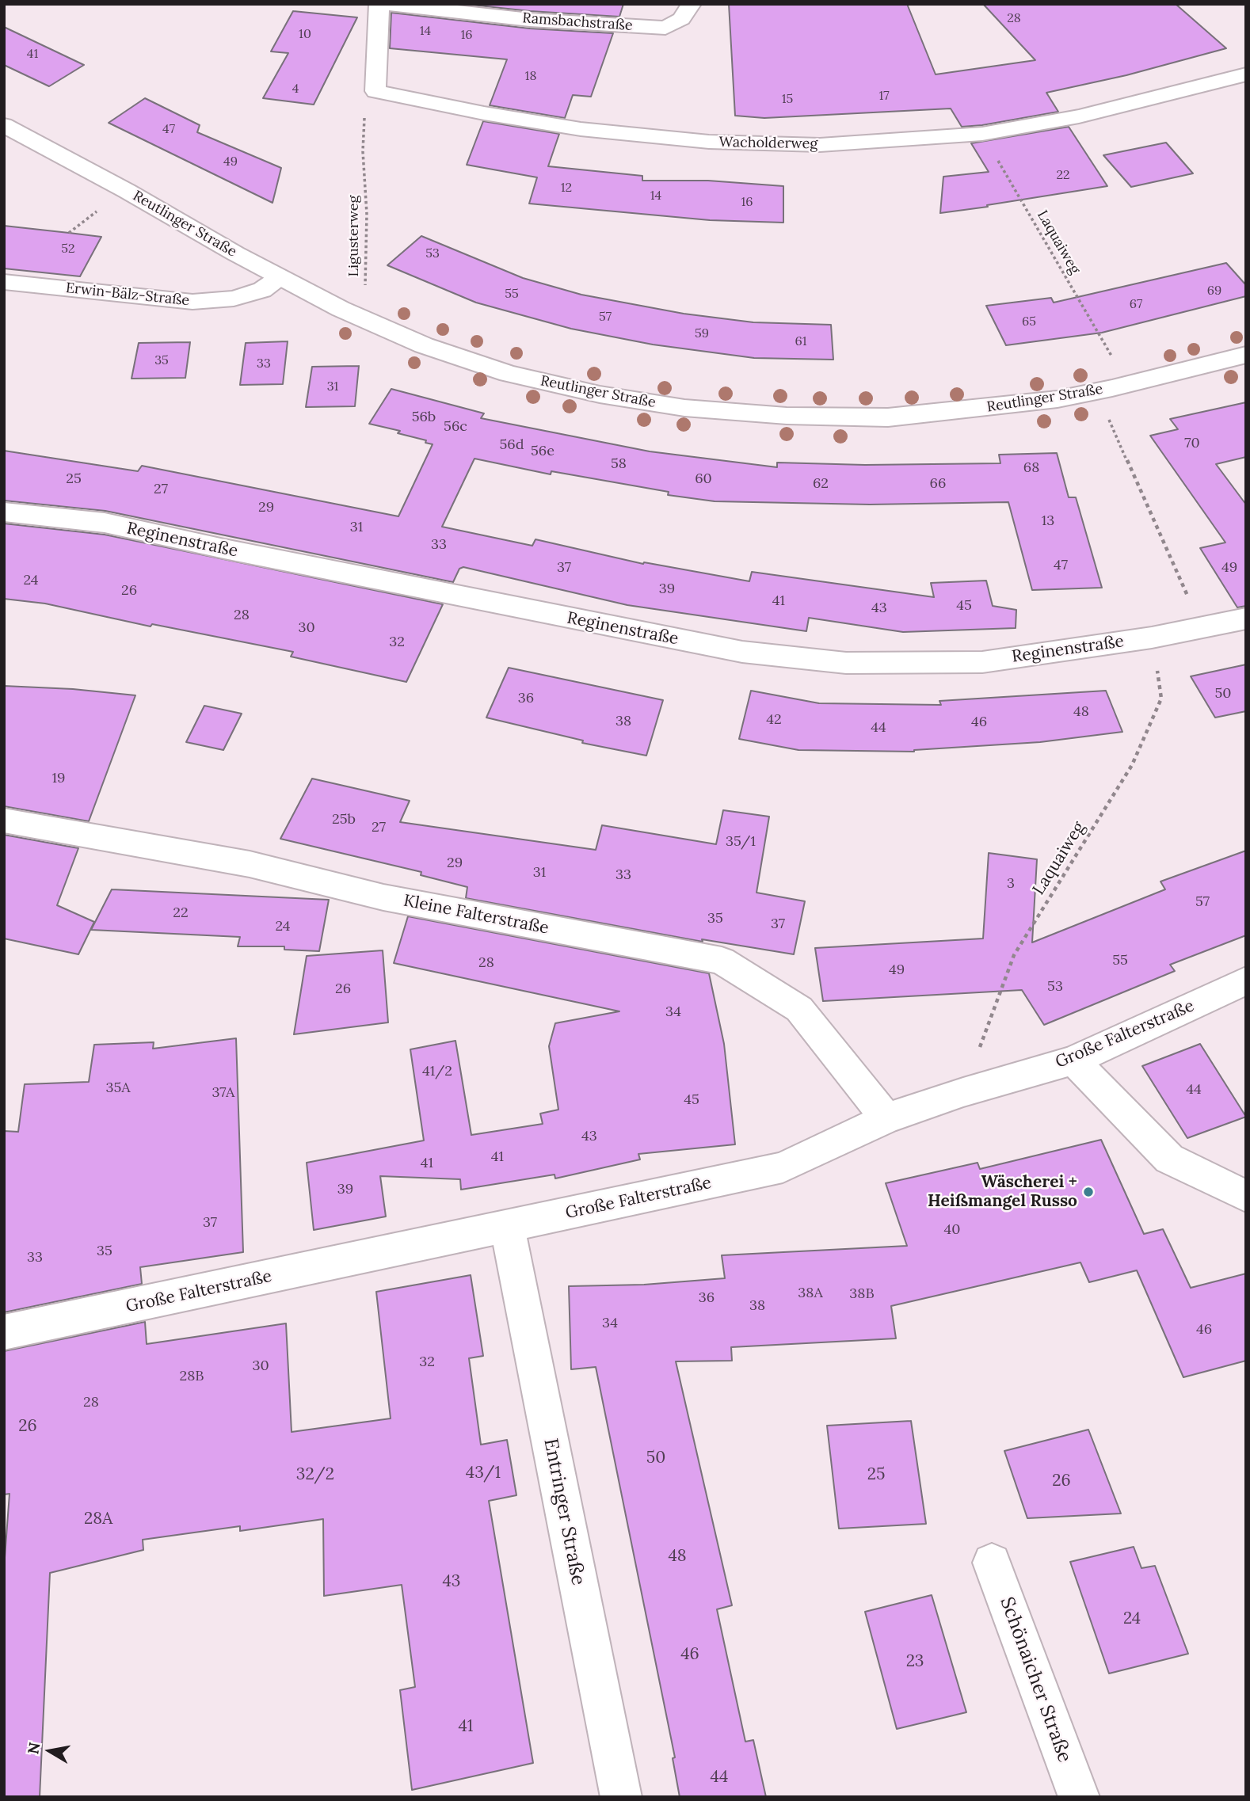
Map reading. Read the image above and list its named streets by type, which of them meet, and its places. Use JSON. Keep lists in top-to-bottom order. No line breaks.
{"streets":{"street":["Ramsbachstraße","Wacholderweg","Reutlinger Straße","Erwin-Bälz-Straße","Reginenstraße","Kleine Falterstraße","Große Falterstraße","Entringer Straße","Schönaicher Straße"],"path":["Ligusterweg","Laquaiweg"]},"crossings":[["Wacholderweg","Laquaiweg"],["Reutlinger Straße","Ligusterweg"],["Reutlinger Straße","Erwin-Bälz-Straße"],["Laquaiweg","Reginenstraße"],["Laquaiweg","Große Falterstraße"],["Kleine Falterstraße","Große Falterstraße"],["Große Falterstraße","Entringer Straße"]],"places":["Wäscherei + Heißmangel Russo"],"house_numbers":["28","14","10","16","41","18","4","17","15","47","49","22","12","14","16","52","53","69","55","67","57","65","59","61","35","33","31","56b","56c","70","56d","56e","58","68","25","60","62","66","27","29","13","31","33","47","37","49","24","39","26","41","45","43","28","30","32","50","36","48","42","38","46","44","19","25b","27","35/1","29","31","33","3","57","22","35","37","24","55","28","49","53","26","34","41/2","35A","44","37A","45","43","41","41","39","37","40","35","33","38A","38B","36","38","34","46","32","30","28B","28","26","50","43/1","32/2","25","26","28A","48","43","24","46","23","41","44"],"north":"left"}
